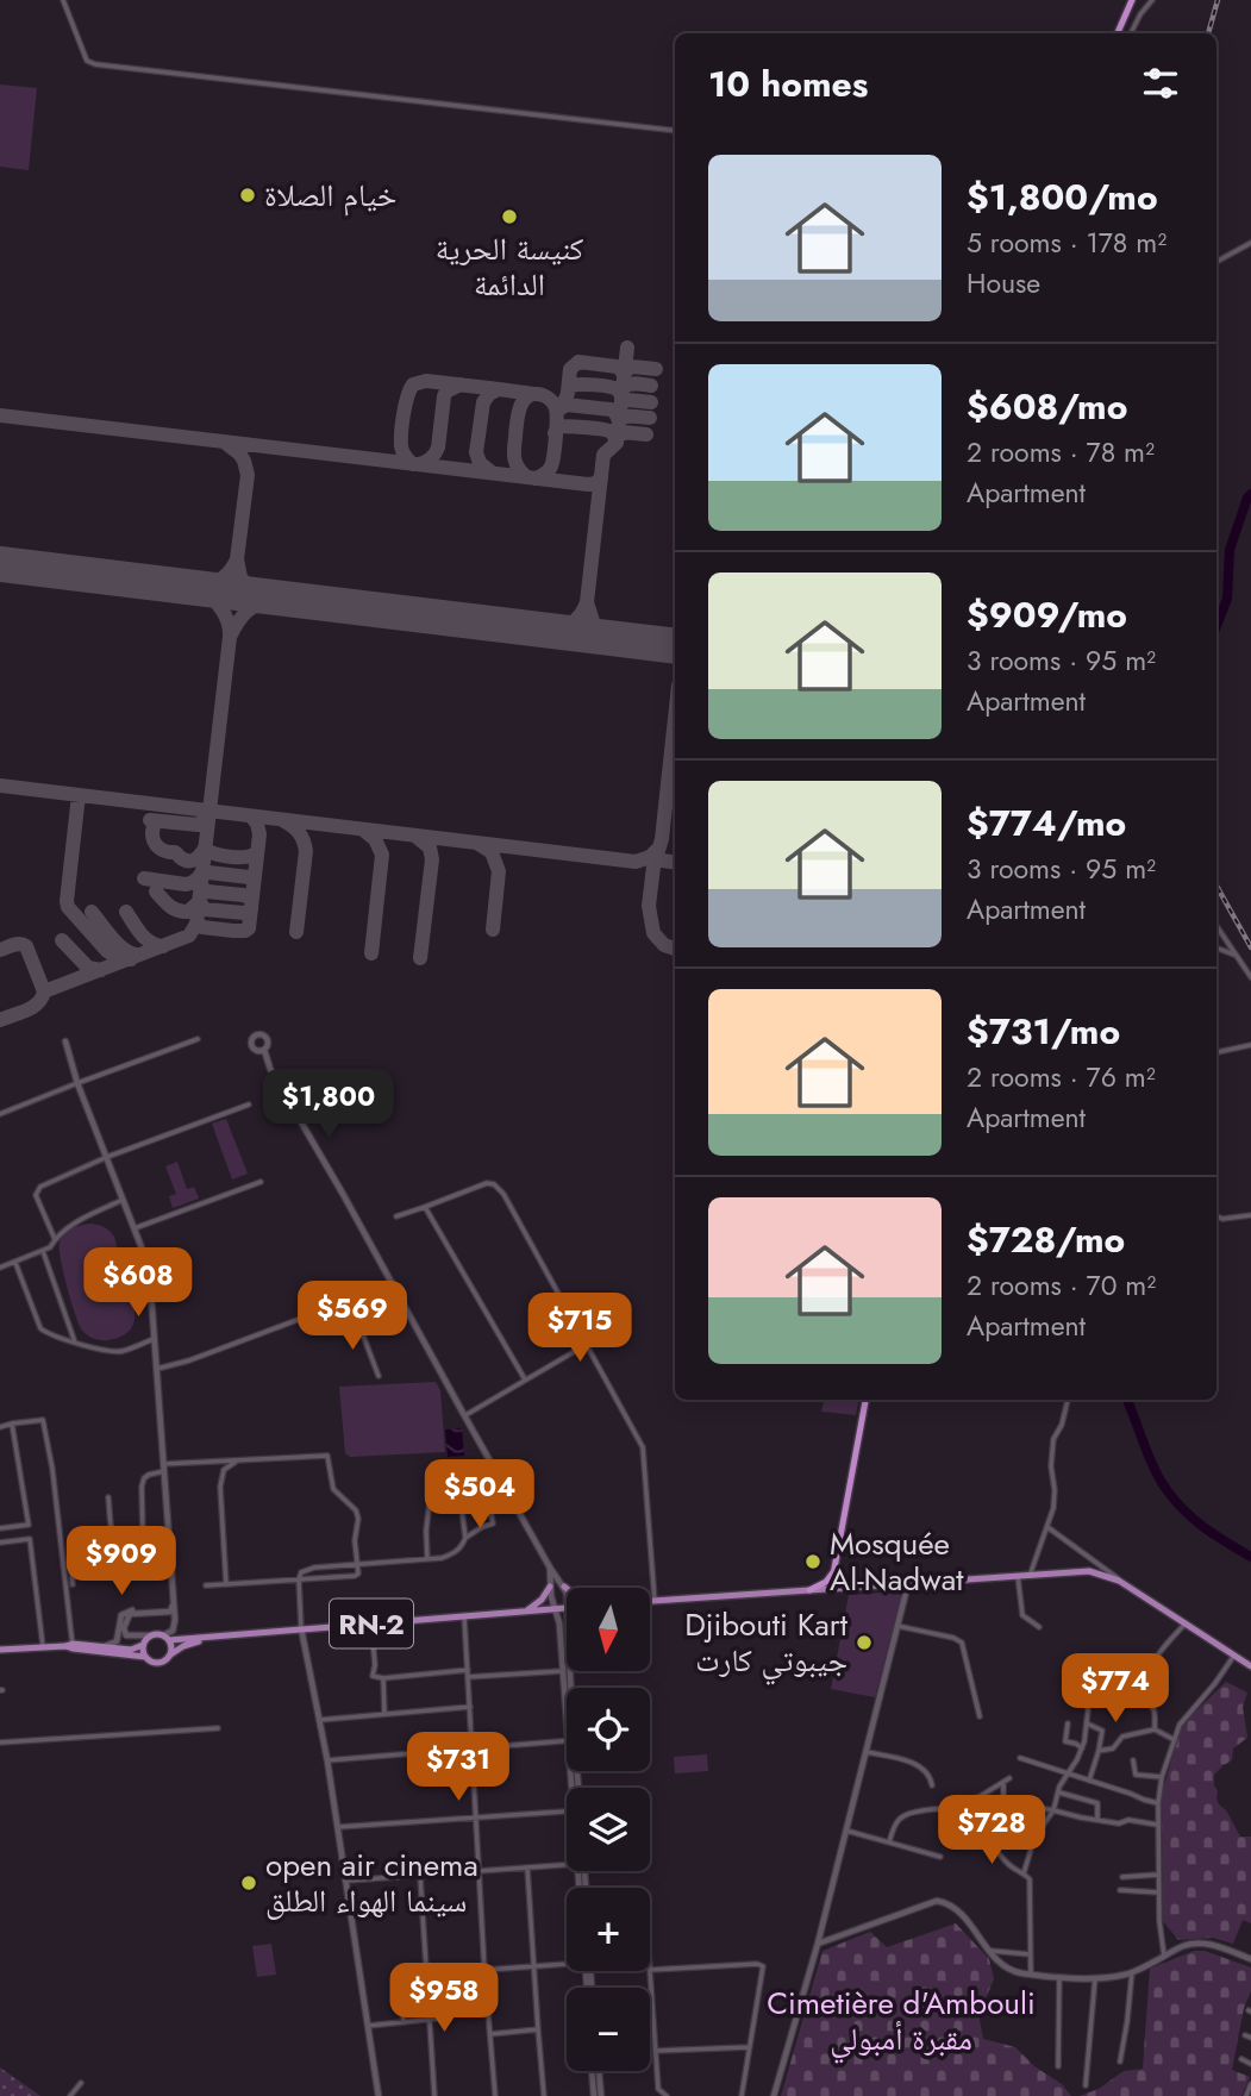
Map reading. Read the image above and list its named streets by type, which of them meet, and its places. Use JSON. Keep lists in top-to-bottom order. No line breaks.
{"streets":{"main road":["RN-2"]},"parks":["Cimetière d'Ambouli مقبرة أمبولي"],"places":["خيام الصلاة","كنيسة الحرية الدائمة","Mosquée Al-Nadwat","Djibouti Kart جيبوتي كارت","open air cinema سينما الهواء الطلق"],"north":"bottom","page":{"heading":"10 homes","list":[{"name":"$1,800/mo","note":"5 rooms · 178 m² · House"},{"name":"$608/mo","note":"2 rooms · 78 m² · Apartment"},{"name":"$909/mo","note":"3 rooms · 95 m² · Apartment"},{"name":"$774/mo","note":"3 rooms · 95 m² · Apartment"},{"name":"$731/mo","note":"2 rooms · 76 m² · Apartment"},{"name":"$728/mo","note":"2 rooms · 70 m² · Apartment"}],"price":["$1,800","$608","$569","$715","$504","$909","$774","$731","$728","$958"],"map_buttons":["+","−"]}}
